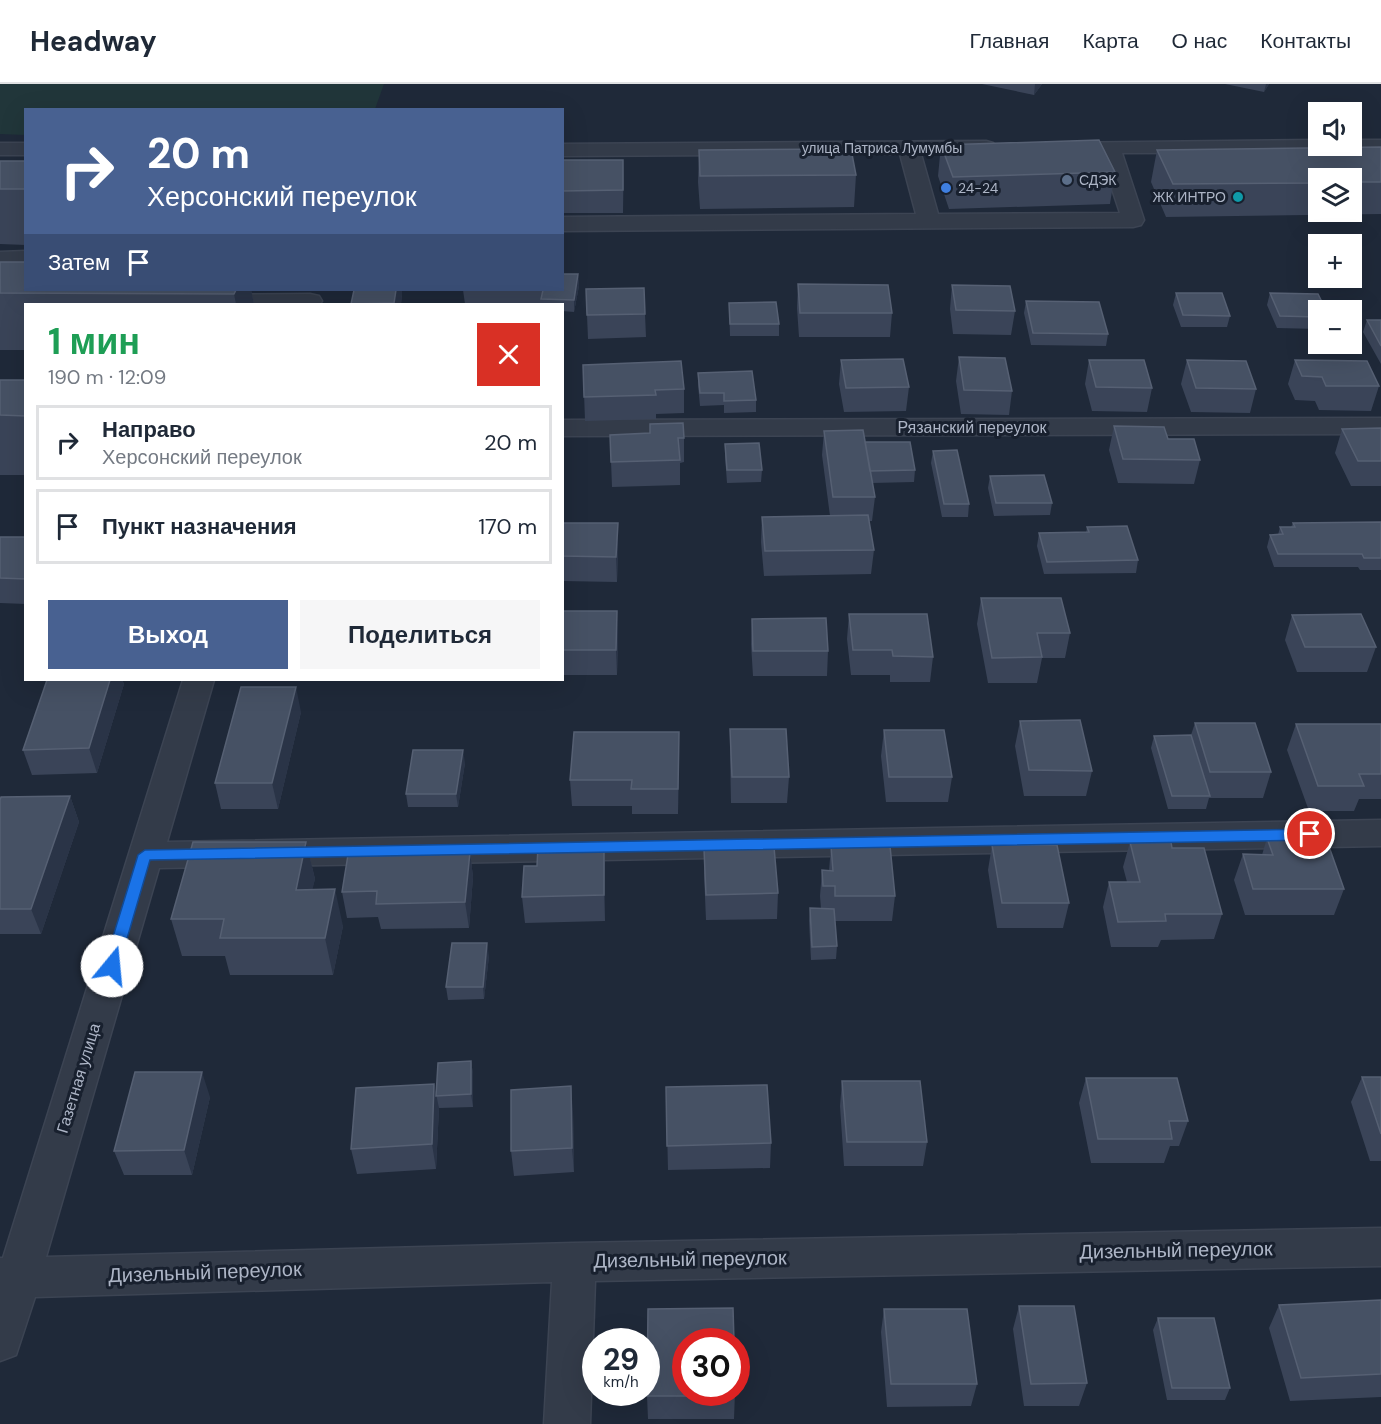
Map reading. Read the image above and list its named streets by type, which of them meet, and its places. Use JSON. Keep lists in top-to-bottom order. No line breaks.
{"streets":{"street":["улица Патриса Лумумбы","Рязанский переулок","Газетная улица","Дизельный переулок"]},"crossings":[["Газетная улица","Дизельный переулок"]],"places":["СДЭК","24-24","ЖК ИНТРО"],"page":{"header":"Headway","nav":["Главная","Карта","О нас","Контакты"],"map_buttons":["+","−"],"turn":["20 m","Херсонский переулок"],"then":"Затем","heading":["1 мин","190 m · 12:09"],"list":[{"name":"Направо","note":"Херсонский переулок","value":"20 m"},{"name":"Пункт назначения","value":"170 m"}],"buttons":["Выход","Поделиться"],"speed":"29 km/h","limit":"30"}}
